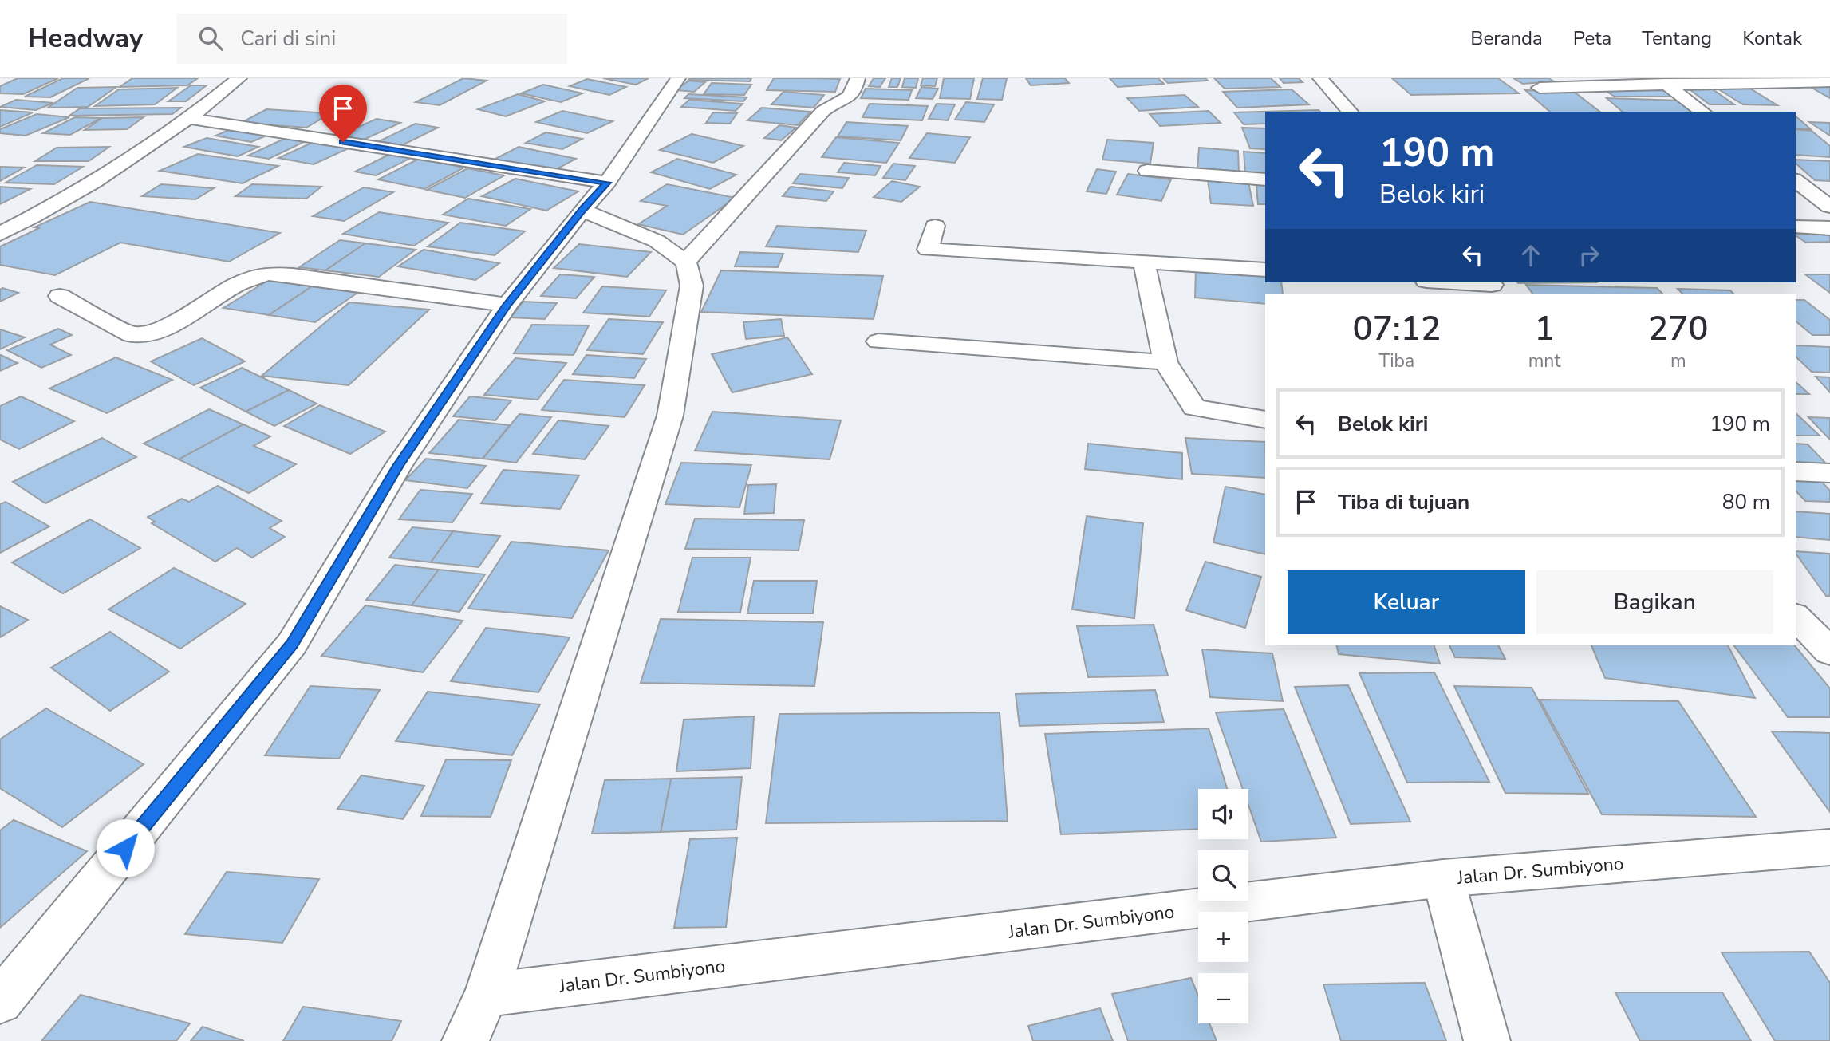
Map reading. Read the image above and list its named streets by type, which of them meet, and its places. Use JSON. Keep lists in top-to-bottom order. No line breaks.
{"streets":{"street":["Jalan Dr. Sumbiyono"]},"page":{"header":"Headway","search":"Cari di sini","nav":["Beranda","Peta","Tentang","Kontak"],"turn":["190 m","Belok kiri"],"eta":["07:12","Tiba","1","mnt","270","m"],"list":[{"name":"Belok kiri","value":"190 m"},{"name":"Tiba di tujuan","value":"80 m"}],"buttons":["Keluar","Bagikan"],"map_buttons":["+","−"]}}
